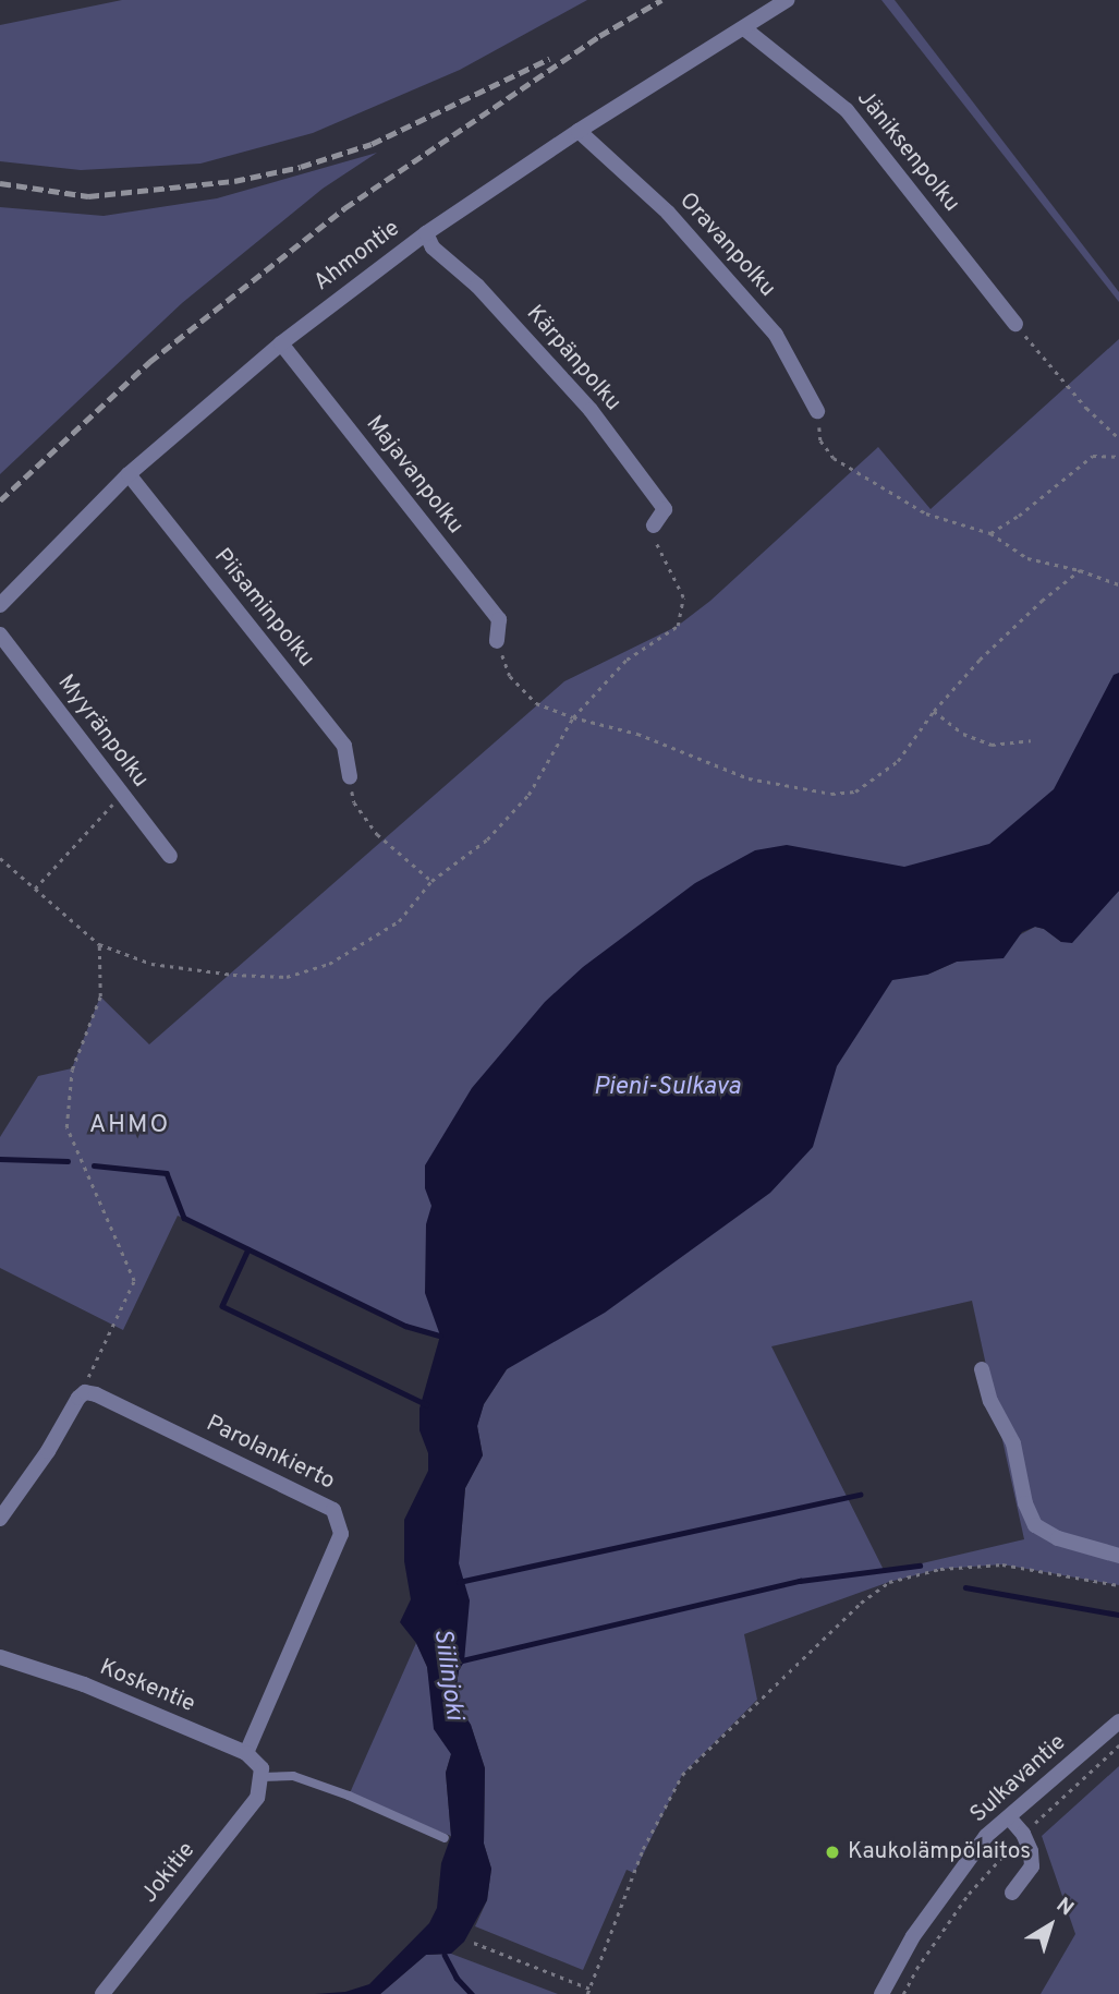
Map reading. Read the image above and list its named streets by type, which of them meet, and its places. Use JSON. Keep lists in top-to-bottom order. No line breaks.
{"streets":{"street":["Jäniksenpolku","Oravanpolku","Ahmontie","Kärpänpolku","Majavanpolku","Piisaminpolku","Myyränpolku","Parolankierto","Koskentie","Sulkavantie","Jokitie"]},"crossings":[["Jäniksenpolku","Ahmontie"],["Oravanpolku","Ahmontie"],["Ahmontie","Kärpänpolku"],["Ahmontie","Majavanpolku"],["Ahmontie","Piisaminpolku"],["Parolankierto","Koskentie"]],"districts":["AHMO"],"water":["Pieni-Sulkava","Siilinjoki"],"places":["Kaukolämpölaitos"],"north":"top right"}
